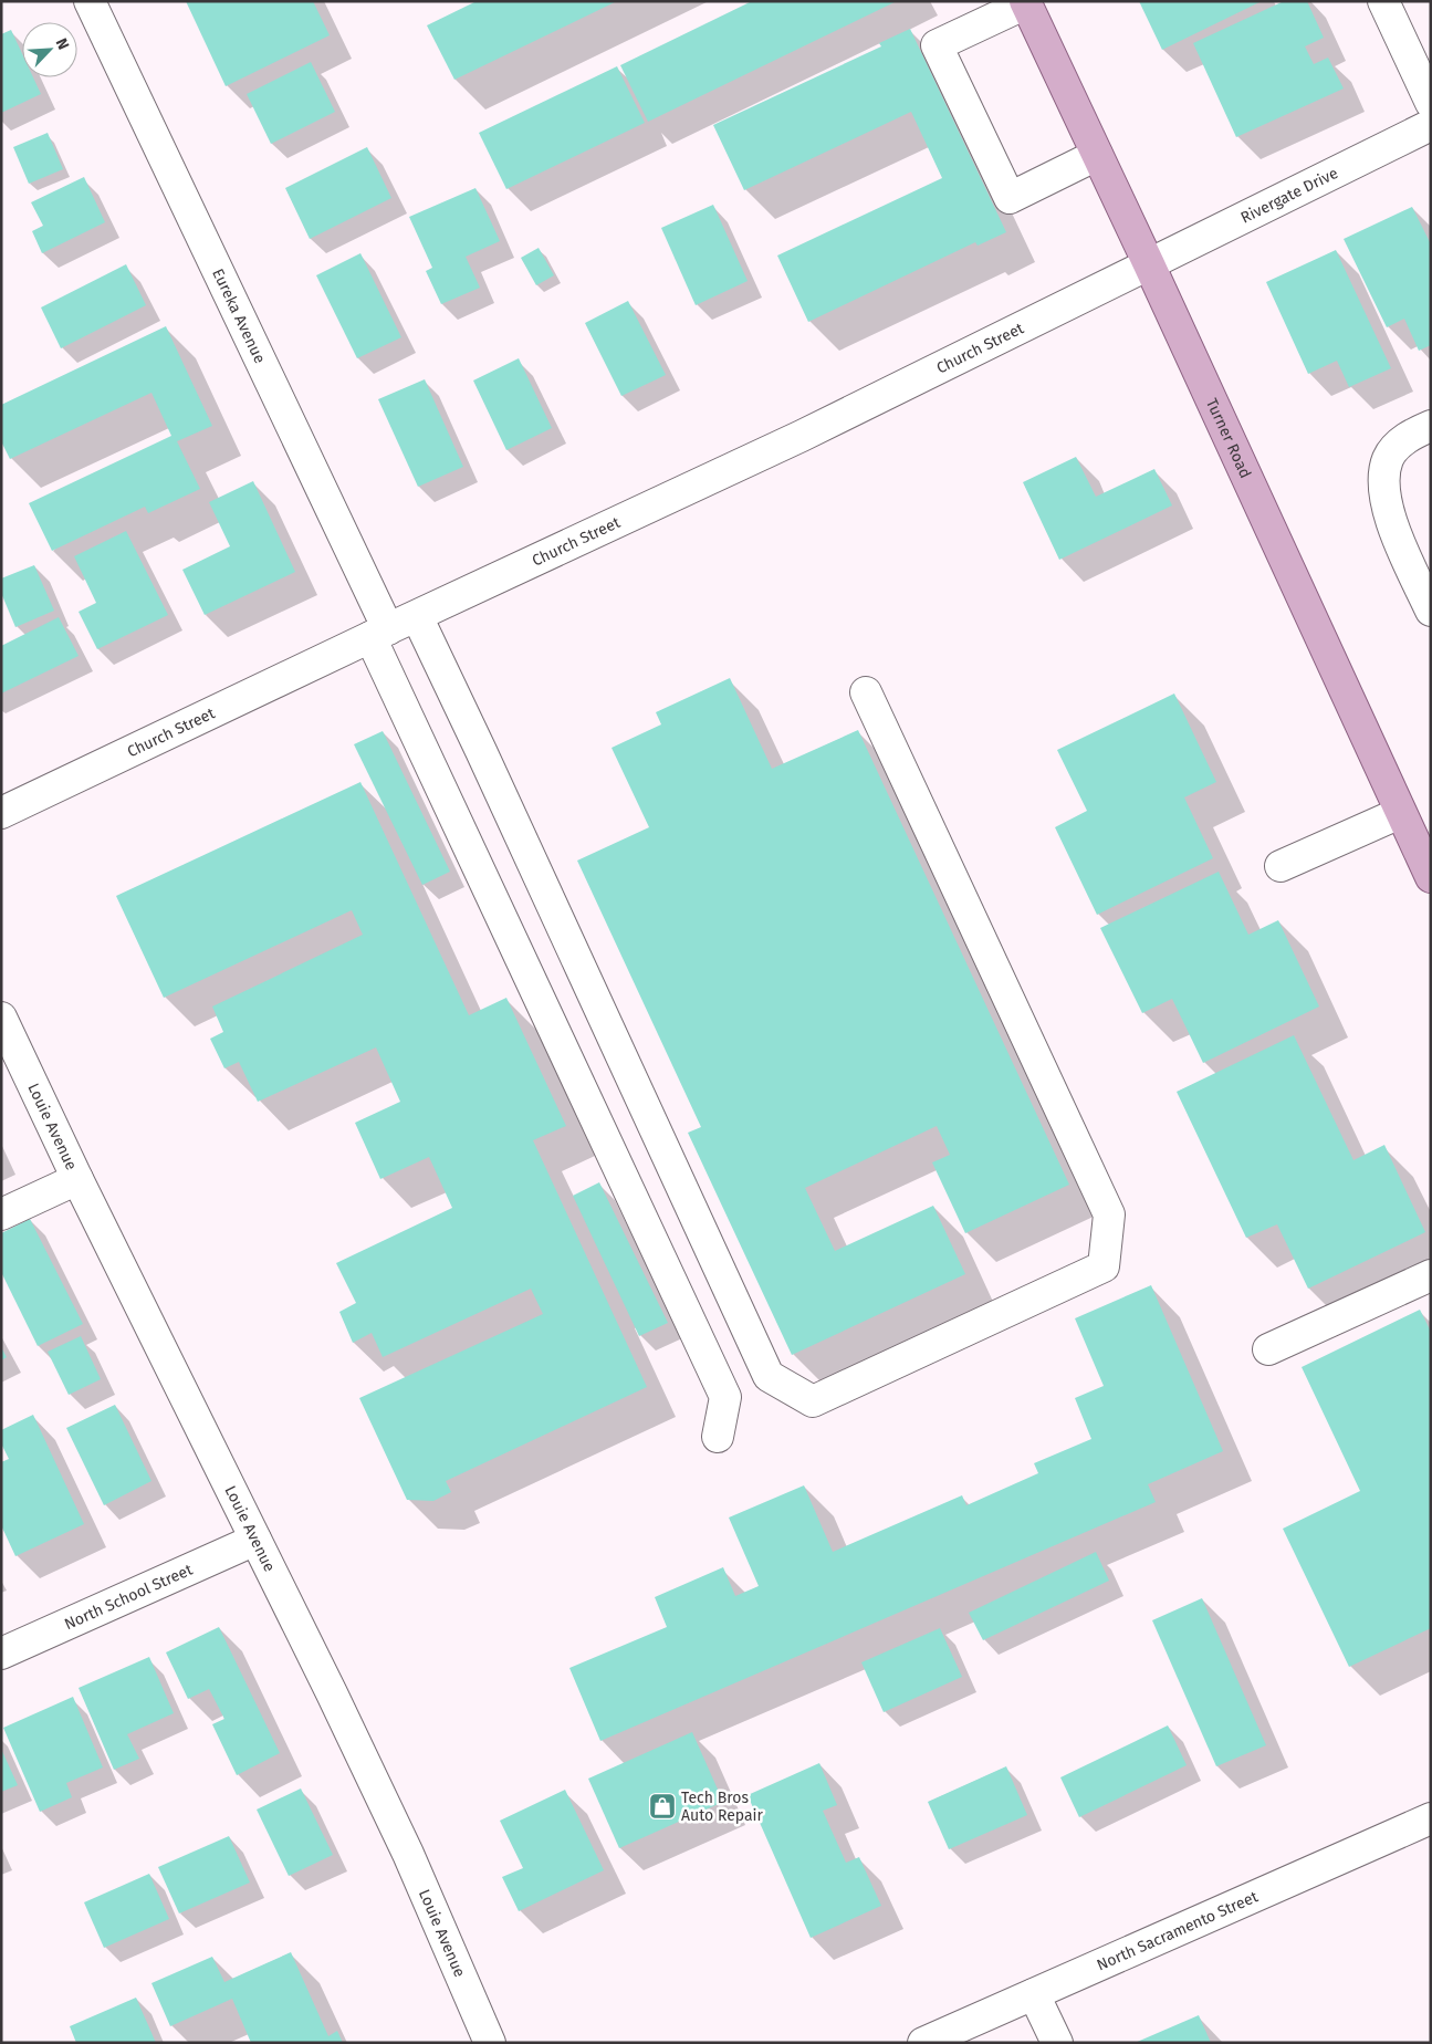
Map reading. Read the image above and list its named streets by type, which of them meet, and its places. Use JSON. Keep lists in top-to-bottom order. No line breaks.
{"streets":{"main road":["Turner Road"],"street":["Rivergate Drive","Eureka Avenue","Church Street","Louie Avenue","North School Street","North Sacramento Street"]},"crossings":[["Rivergate Drive","Church Street"],["Rivergate Drive","Turner Road"],["Eureka Avenue","Church Street"],["Church Street","Turner Road"],["Louie Avenue","North School Street"]],"places":{"shop":["Tech Bros Auto Repair"]},"north":"top right"}
